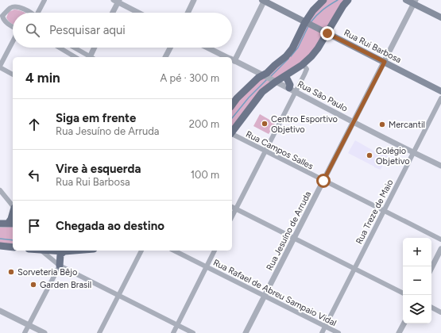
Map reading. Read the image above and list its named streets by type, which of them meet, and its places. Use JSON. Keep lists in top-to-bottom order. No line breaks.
{"streets":{"main road":["Rua Rui Barbosa"],"street":["Rua São Paulo","Rua Campos Salles","Rua Treze de Maio","Rua Jesuíno de Arruda","Rua Rafael de Abreu Sampaio Vidal"]},"crossings":[["Rua Rui Barbosa","Rua Jesuíno de Arruda"],["Rua São Paulo","Rua Treze de Maio"],["Rua São Paulo","Rua Jesuíno de Arruda"],["Rua Campos Salles","Rua Treze de Maio"],["Rua Campos Salles","Rua Jesuíno de Arruda"],["Rua Treze de Maio","Rua Rafael de Abreu Sampaio Vidal"],["Rua Jesuíno de Arruda","Rua Rafael de Abreu Sampaio Vidal"]],"places":["Centro Esportivo Objetivo","Mercantil","Colégio Objetivo","Sorveteria Bêjo","Garden Brasil"],"page":{"search":"Pesquisar aqui","heading":["4 min","A pé · 300 m"],"list":[["Siga em frente","Rua Jesuíno de Arruda","200 m"],["Vire à esquerda","Rua Rui Barbosa","100 m"],"Chegada ao destino"],"map_buttons":["+","−"]}}
